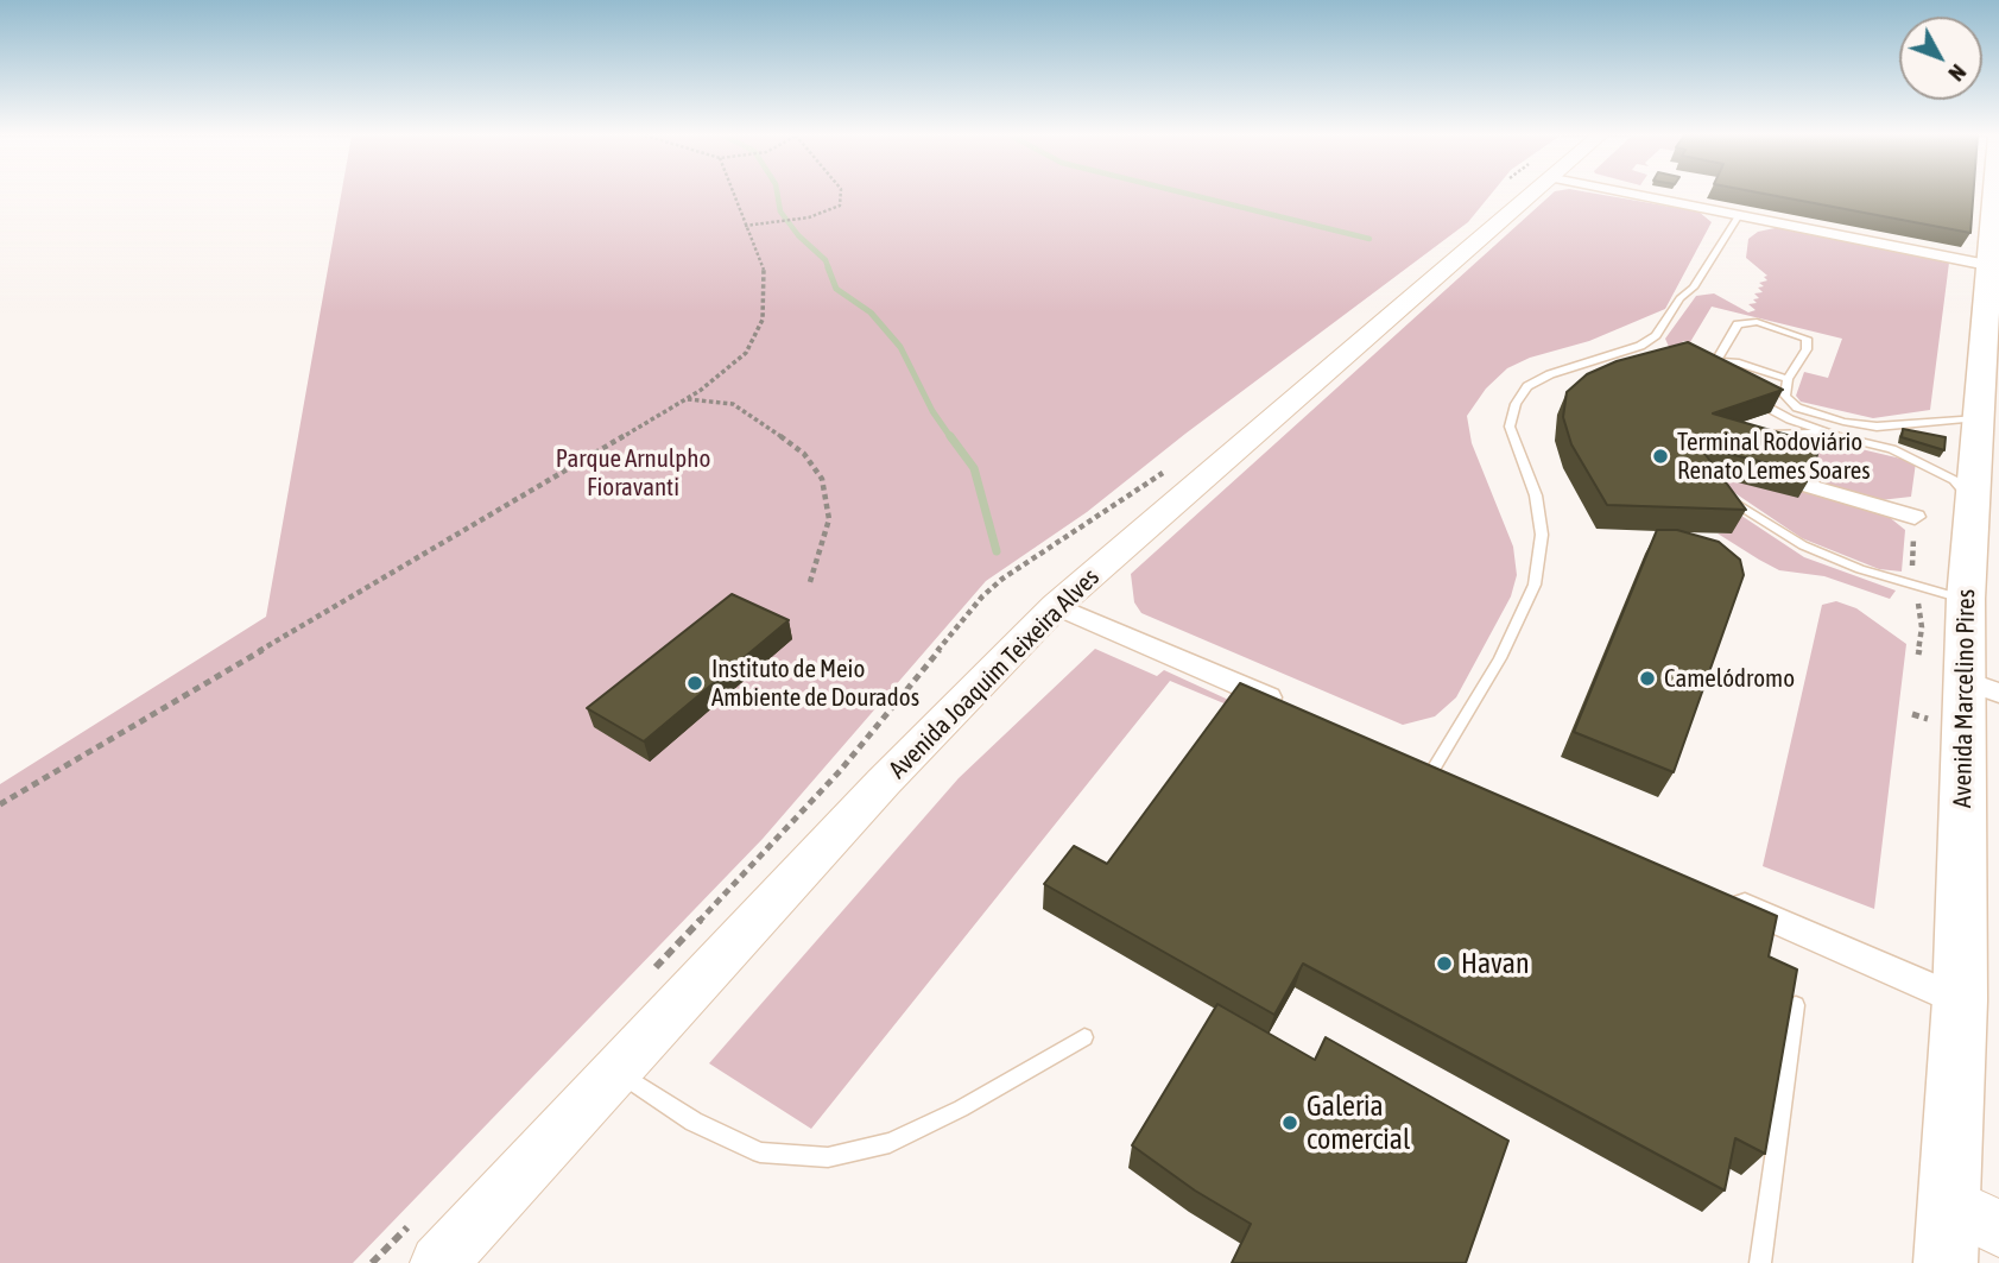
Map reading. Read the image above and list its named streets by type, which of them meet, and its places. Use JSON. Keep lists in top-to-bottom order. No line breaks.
{"streets":{"main road":["Avenida Joaquim Teixeira Alves","Avenida Marcelino Pires"]},"parks":["Parque Arnulpho Fioravanti"],"places":["Terminal Rodoviário Renato Lemes Soares","Camelódromo","Instituto de Meio Ambiente de Dourados","Havan","Galeria comercial"],"north":"bottom right"}
